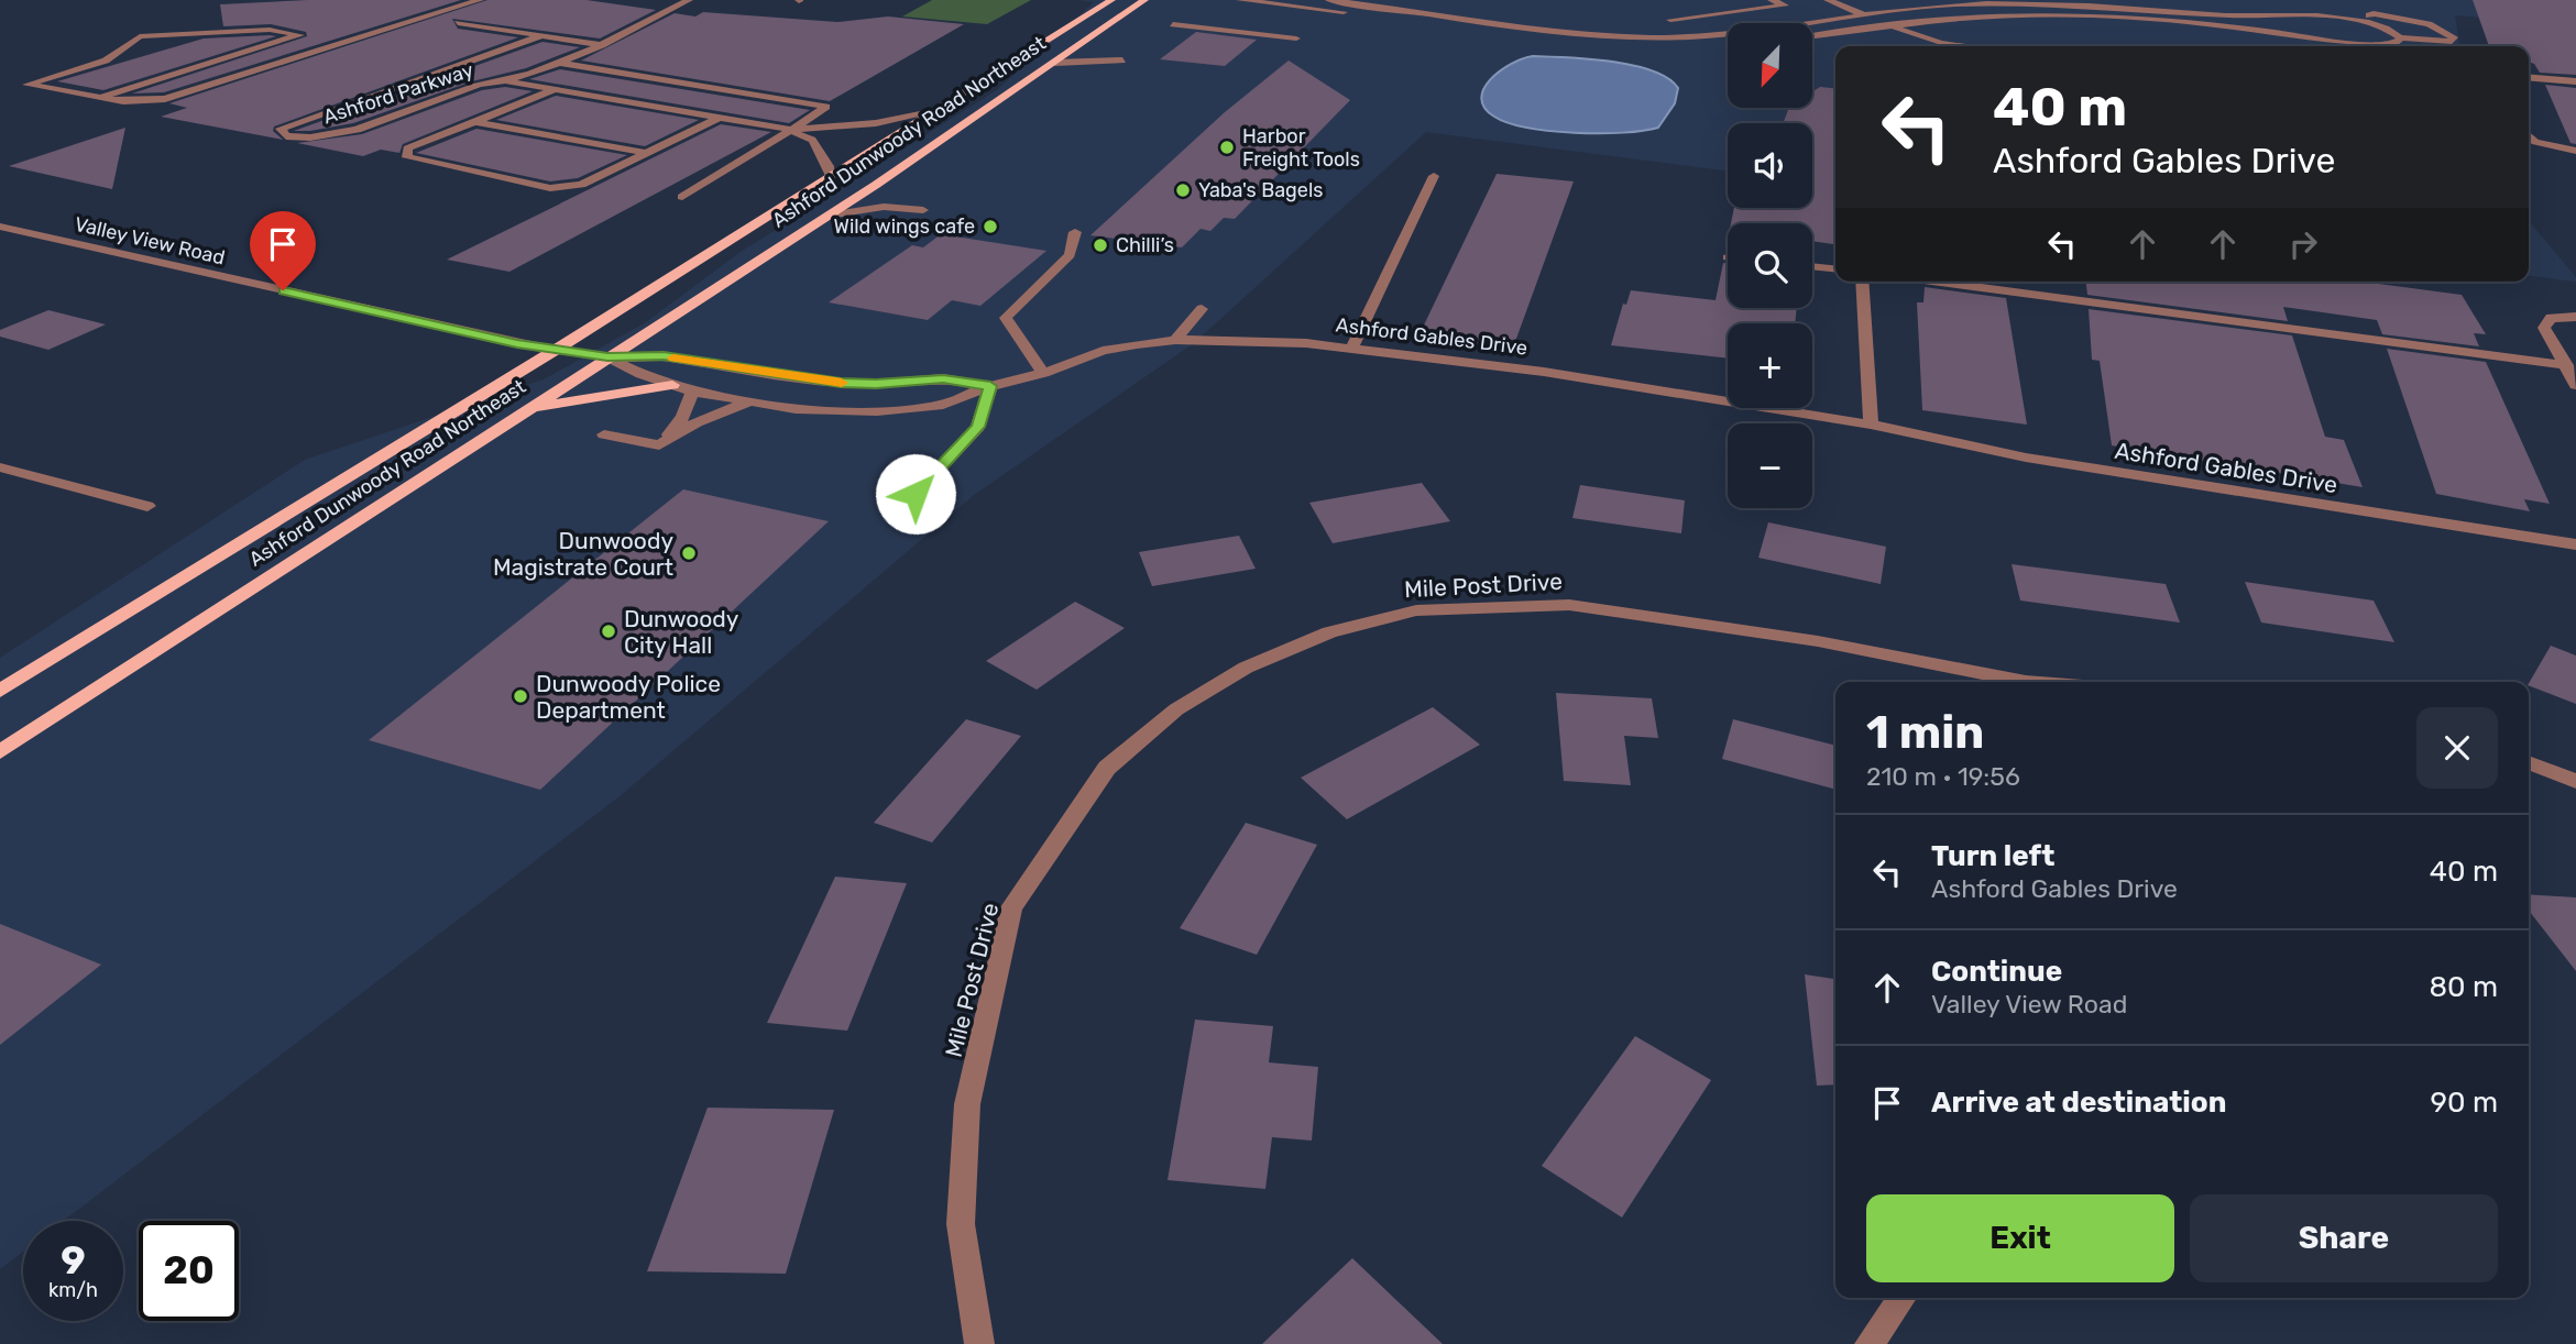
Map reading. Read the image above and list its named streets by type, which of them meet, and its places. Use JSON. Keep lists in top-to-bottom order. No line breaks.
{"streets":{"main road":["Ashford Dunwoody Road Northeast"],"street":["Ashford Parkway","Valley View Road","Ashford Gables Drive","Mile Post Drive"]},"crossings":[["Ashford Dunwoody Road Northeast","Valley View Road"],["Ashford Dunwoody Road Northeast","Ashford Gables Drive"],["Valley View Road","Ashford Gables Drive"]],"places":["Harbor Freight Tools","Yaba's Bagels","Wild wings cafe","Chilli’s","Dunwoody Magistrate Court","Dunwoody City Hall","Dunwoody Police Department"],"north":"bottom left","page":{"map_buttons":["+","−"],"turn":["40 m","Ashford Gables Drive"],"heading":["1 min","210 m · 19:56"],"list":[{"name":"Turn left","note":"Ashford Gables Drive","value":"40 m"},{"name":"Continue","note":"Valley View Road","value":"80 m"},{"name":"Arrive at destination","value":"90 m"}],"buttons":["Exit","Share"],"speed":"9 km/h","limit":"20"}}
